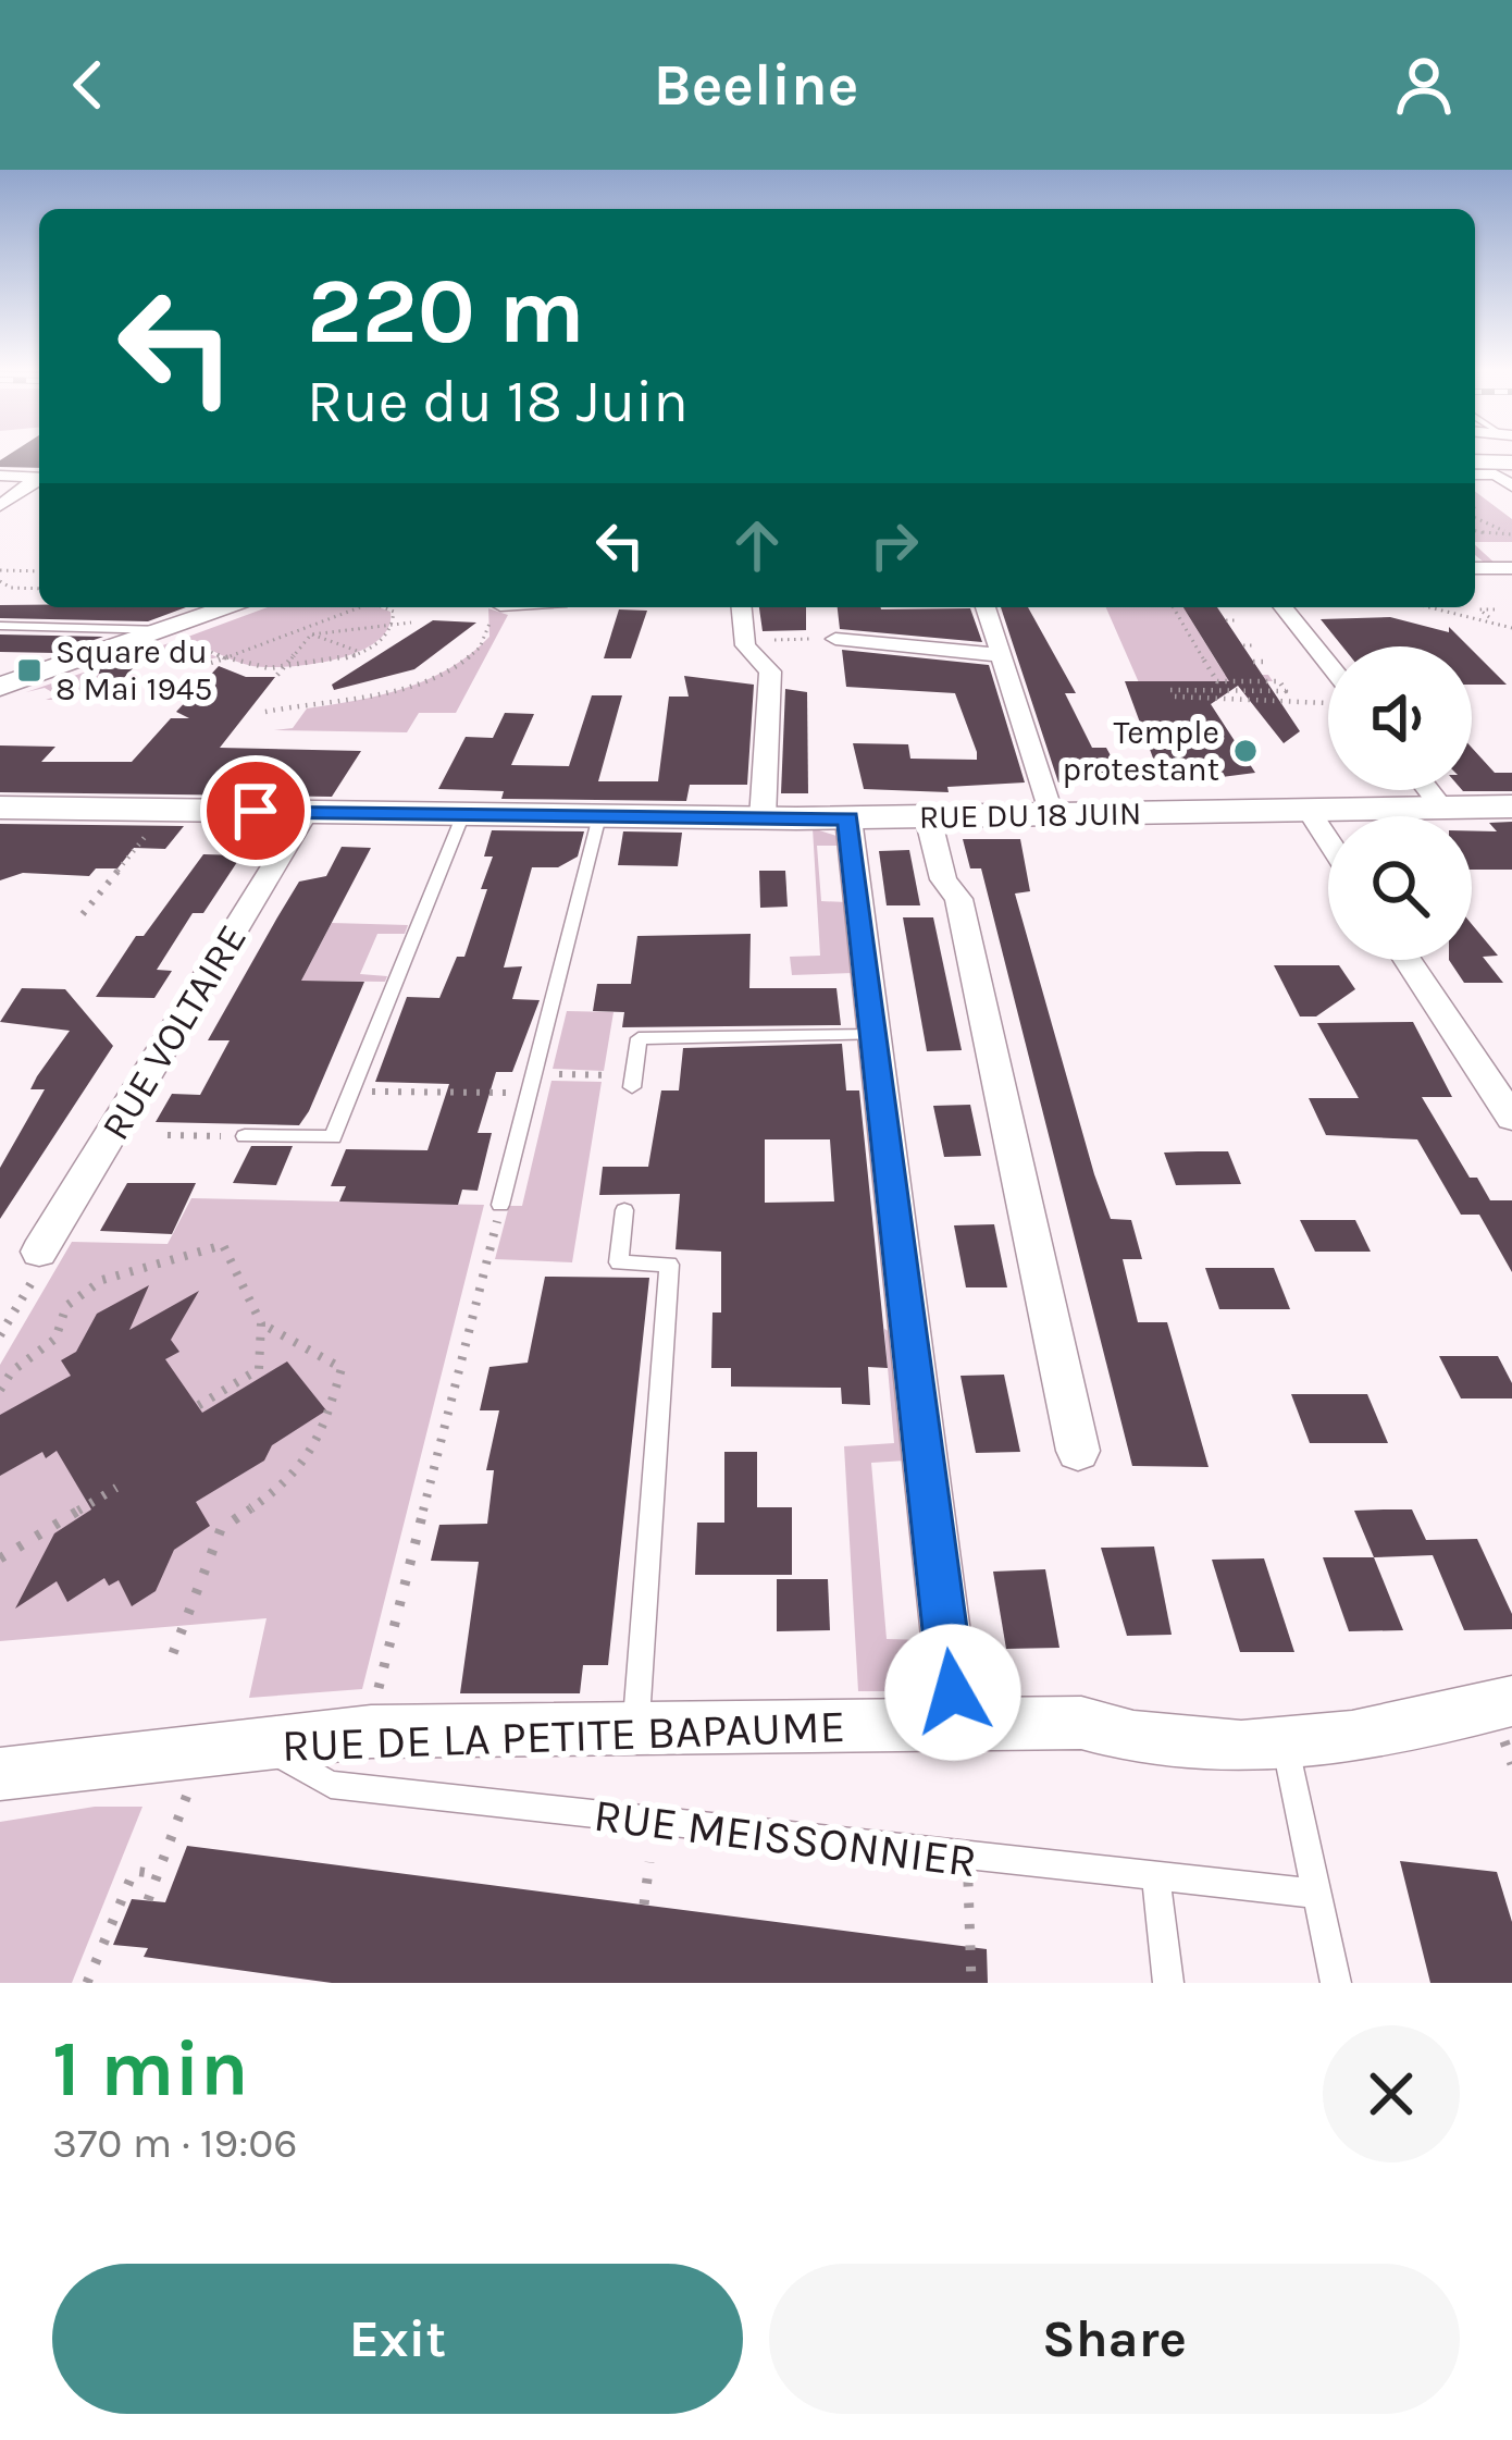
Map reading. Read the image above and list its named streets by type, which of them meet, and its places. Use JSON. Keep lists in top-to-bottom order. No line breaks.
{"streets":{"street":["RUE DU 18 JUIN","RUE VOLTAIRE","RUE DE LA PETITE BAPAUME"],"lane":["RUE MEISSONNIER"]},"crossings":[["RUE DU 18 JUIN","RUE VOLTAIRE"],["RUE DE LA PETITE BAPAUME","RUE MEISSONNIER"]],"places":{"transit":["Square du 8 Mai 1945"],"other":["Temple protestant"]},"page":{"header":"Beeline","turn":["220 m","Rue du 18 Juin"],"heading":["1 min","370 m · 19:06"],"buttons":["Exit","Share"]}}
